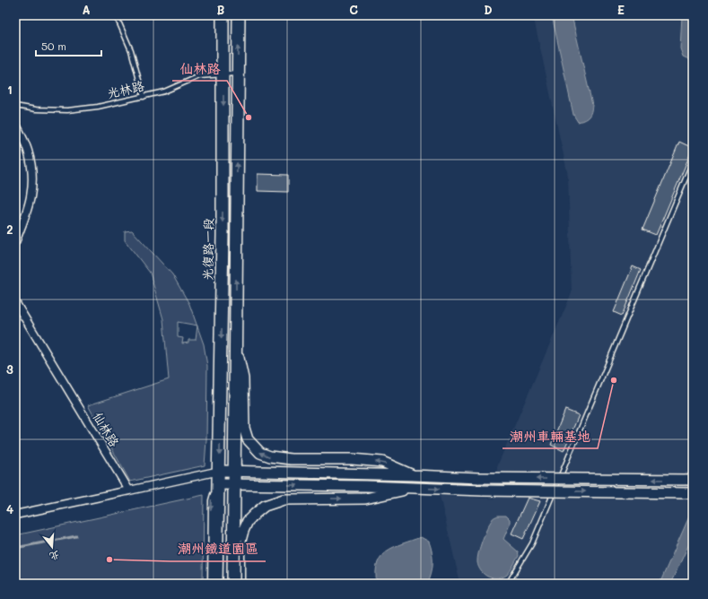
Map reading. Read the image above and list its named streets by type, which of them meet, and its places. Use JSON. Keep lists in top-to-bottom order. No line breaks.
{"streets":{"main road":["光復路一段"],"street":["仙林路"],"lane":["光林路"]},"crossings":[["光林路","光復路一段"]],"places":["仙林路","潮州車輛基地","潮州鐵道園區"],"scale_bar":"50 m","north":"bottom","grid":{"columns":["A","B","C","D","E"],"rows":["1","2","3","4"]}}
